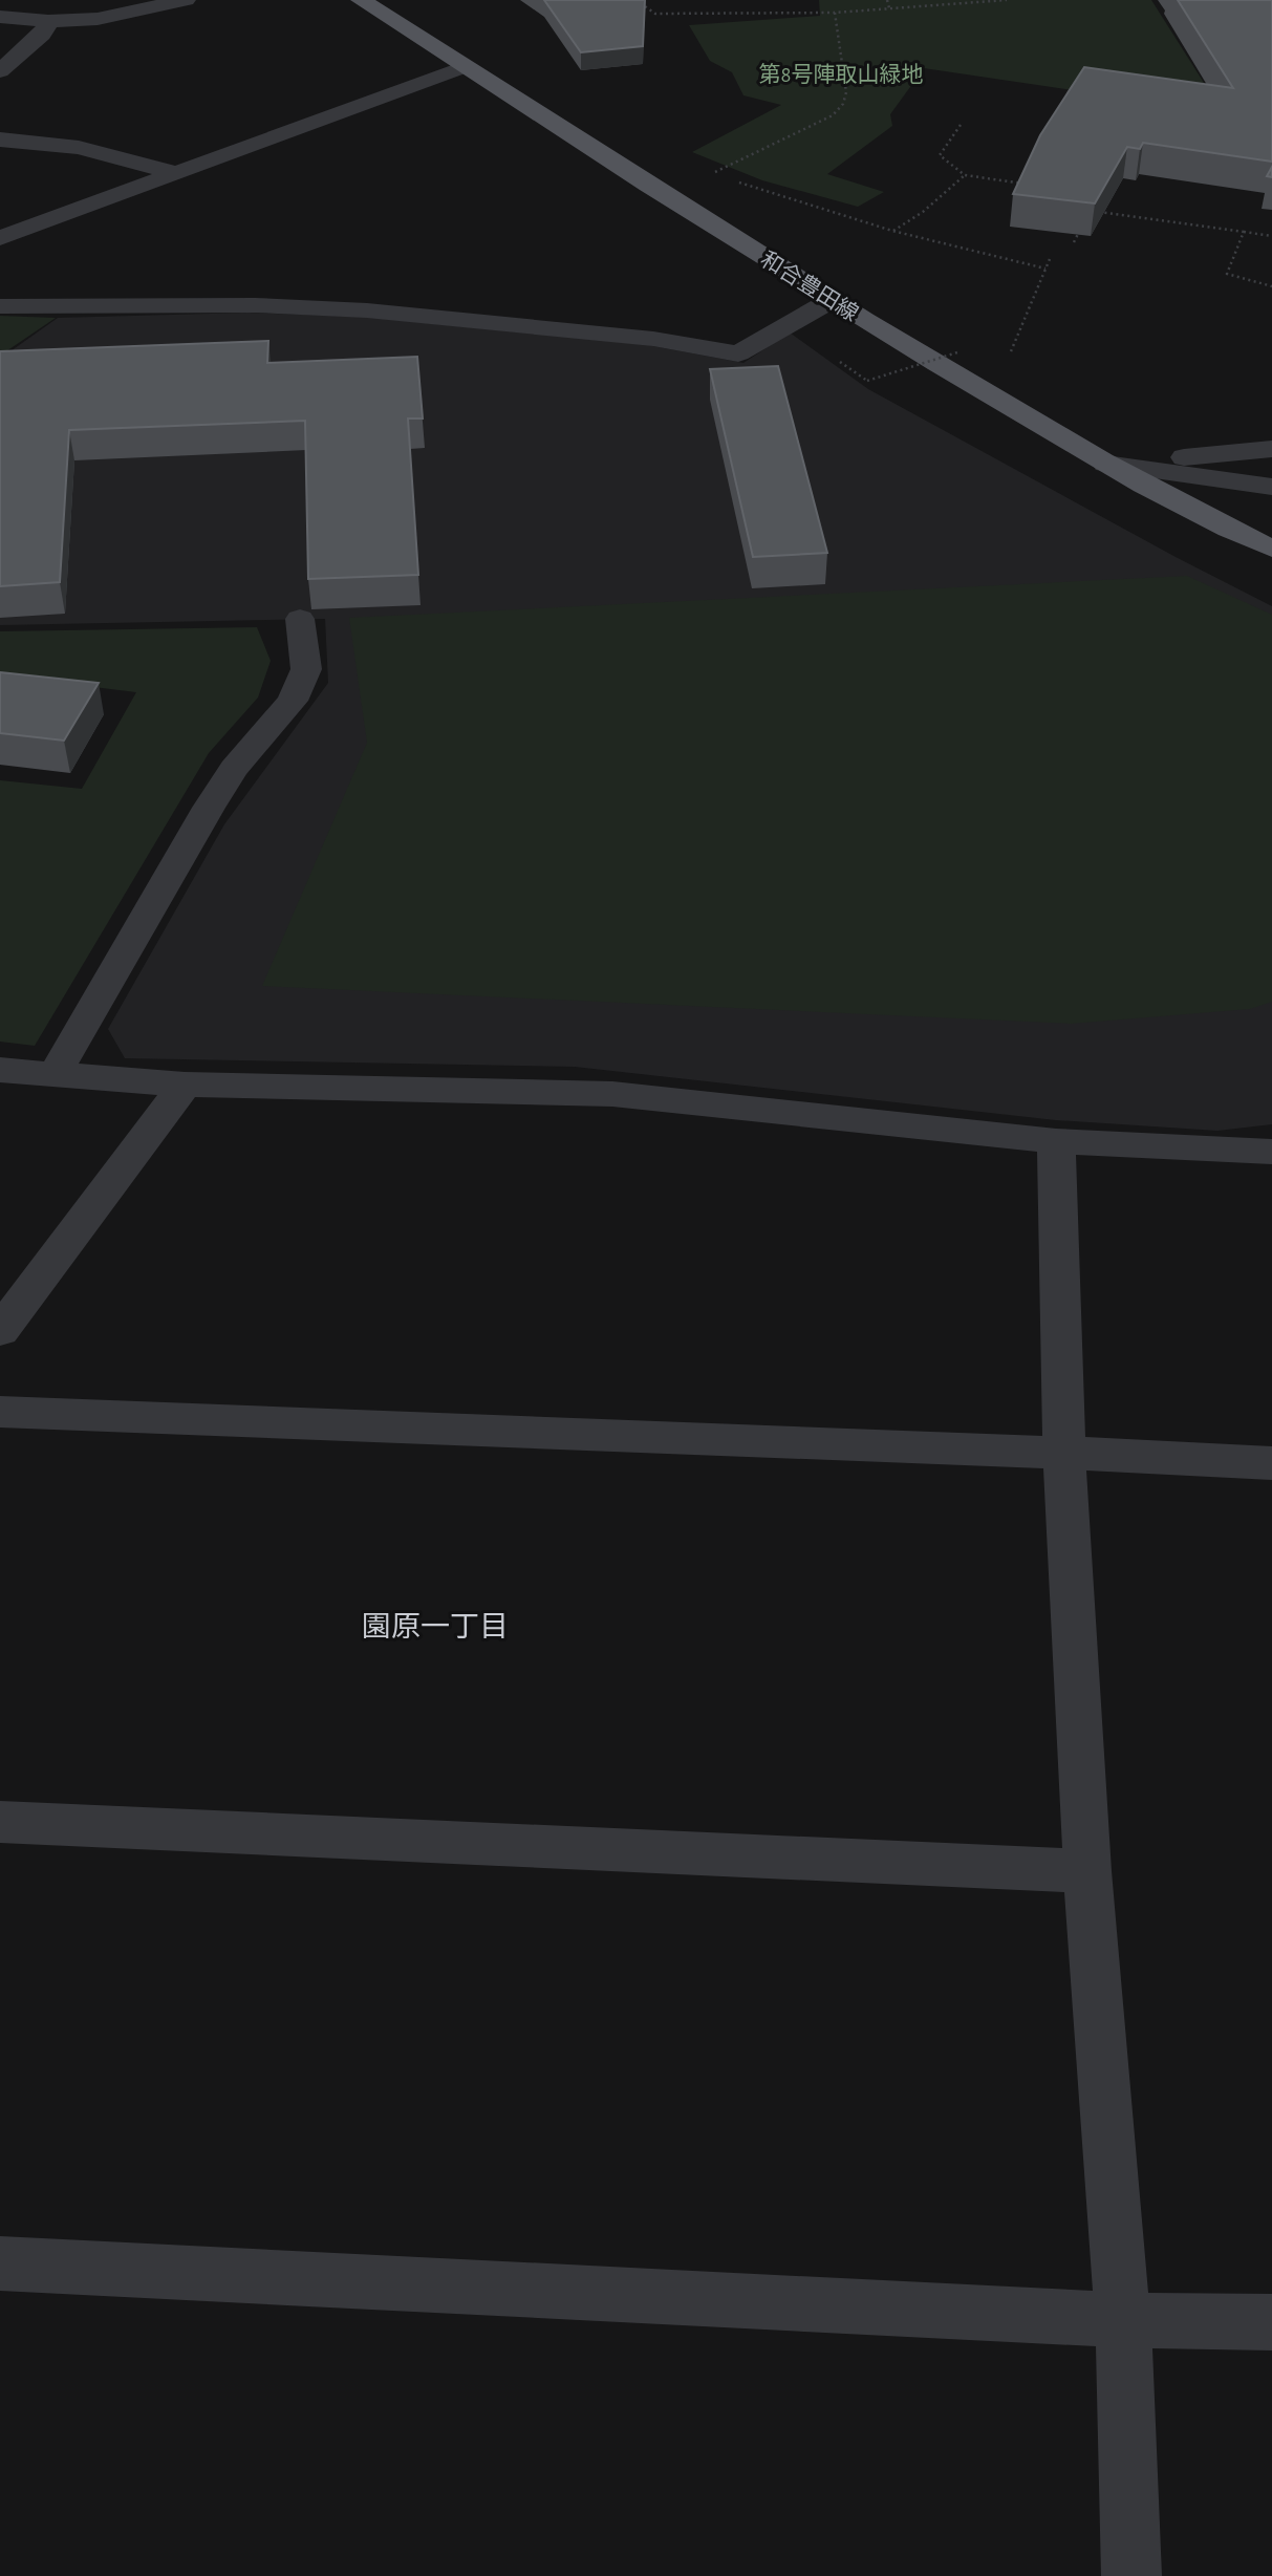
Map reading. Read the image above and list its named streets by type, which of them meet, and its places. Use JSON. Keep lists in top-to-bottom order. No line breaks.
{"streets":{"main road":["和合豊田線"]},"districts":["園原一丁目"],"parks":["第8号陣取山緑地"]}
